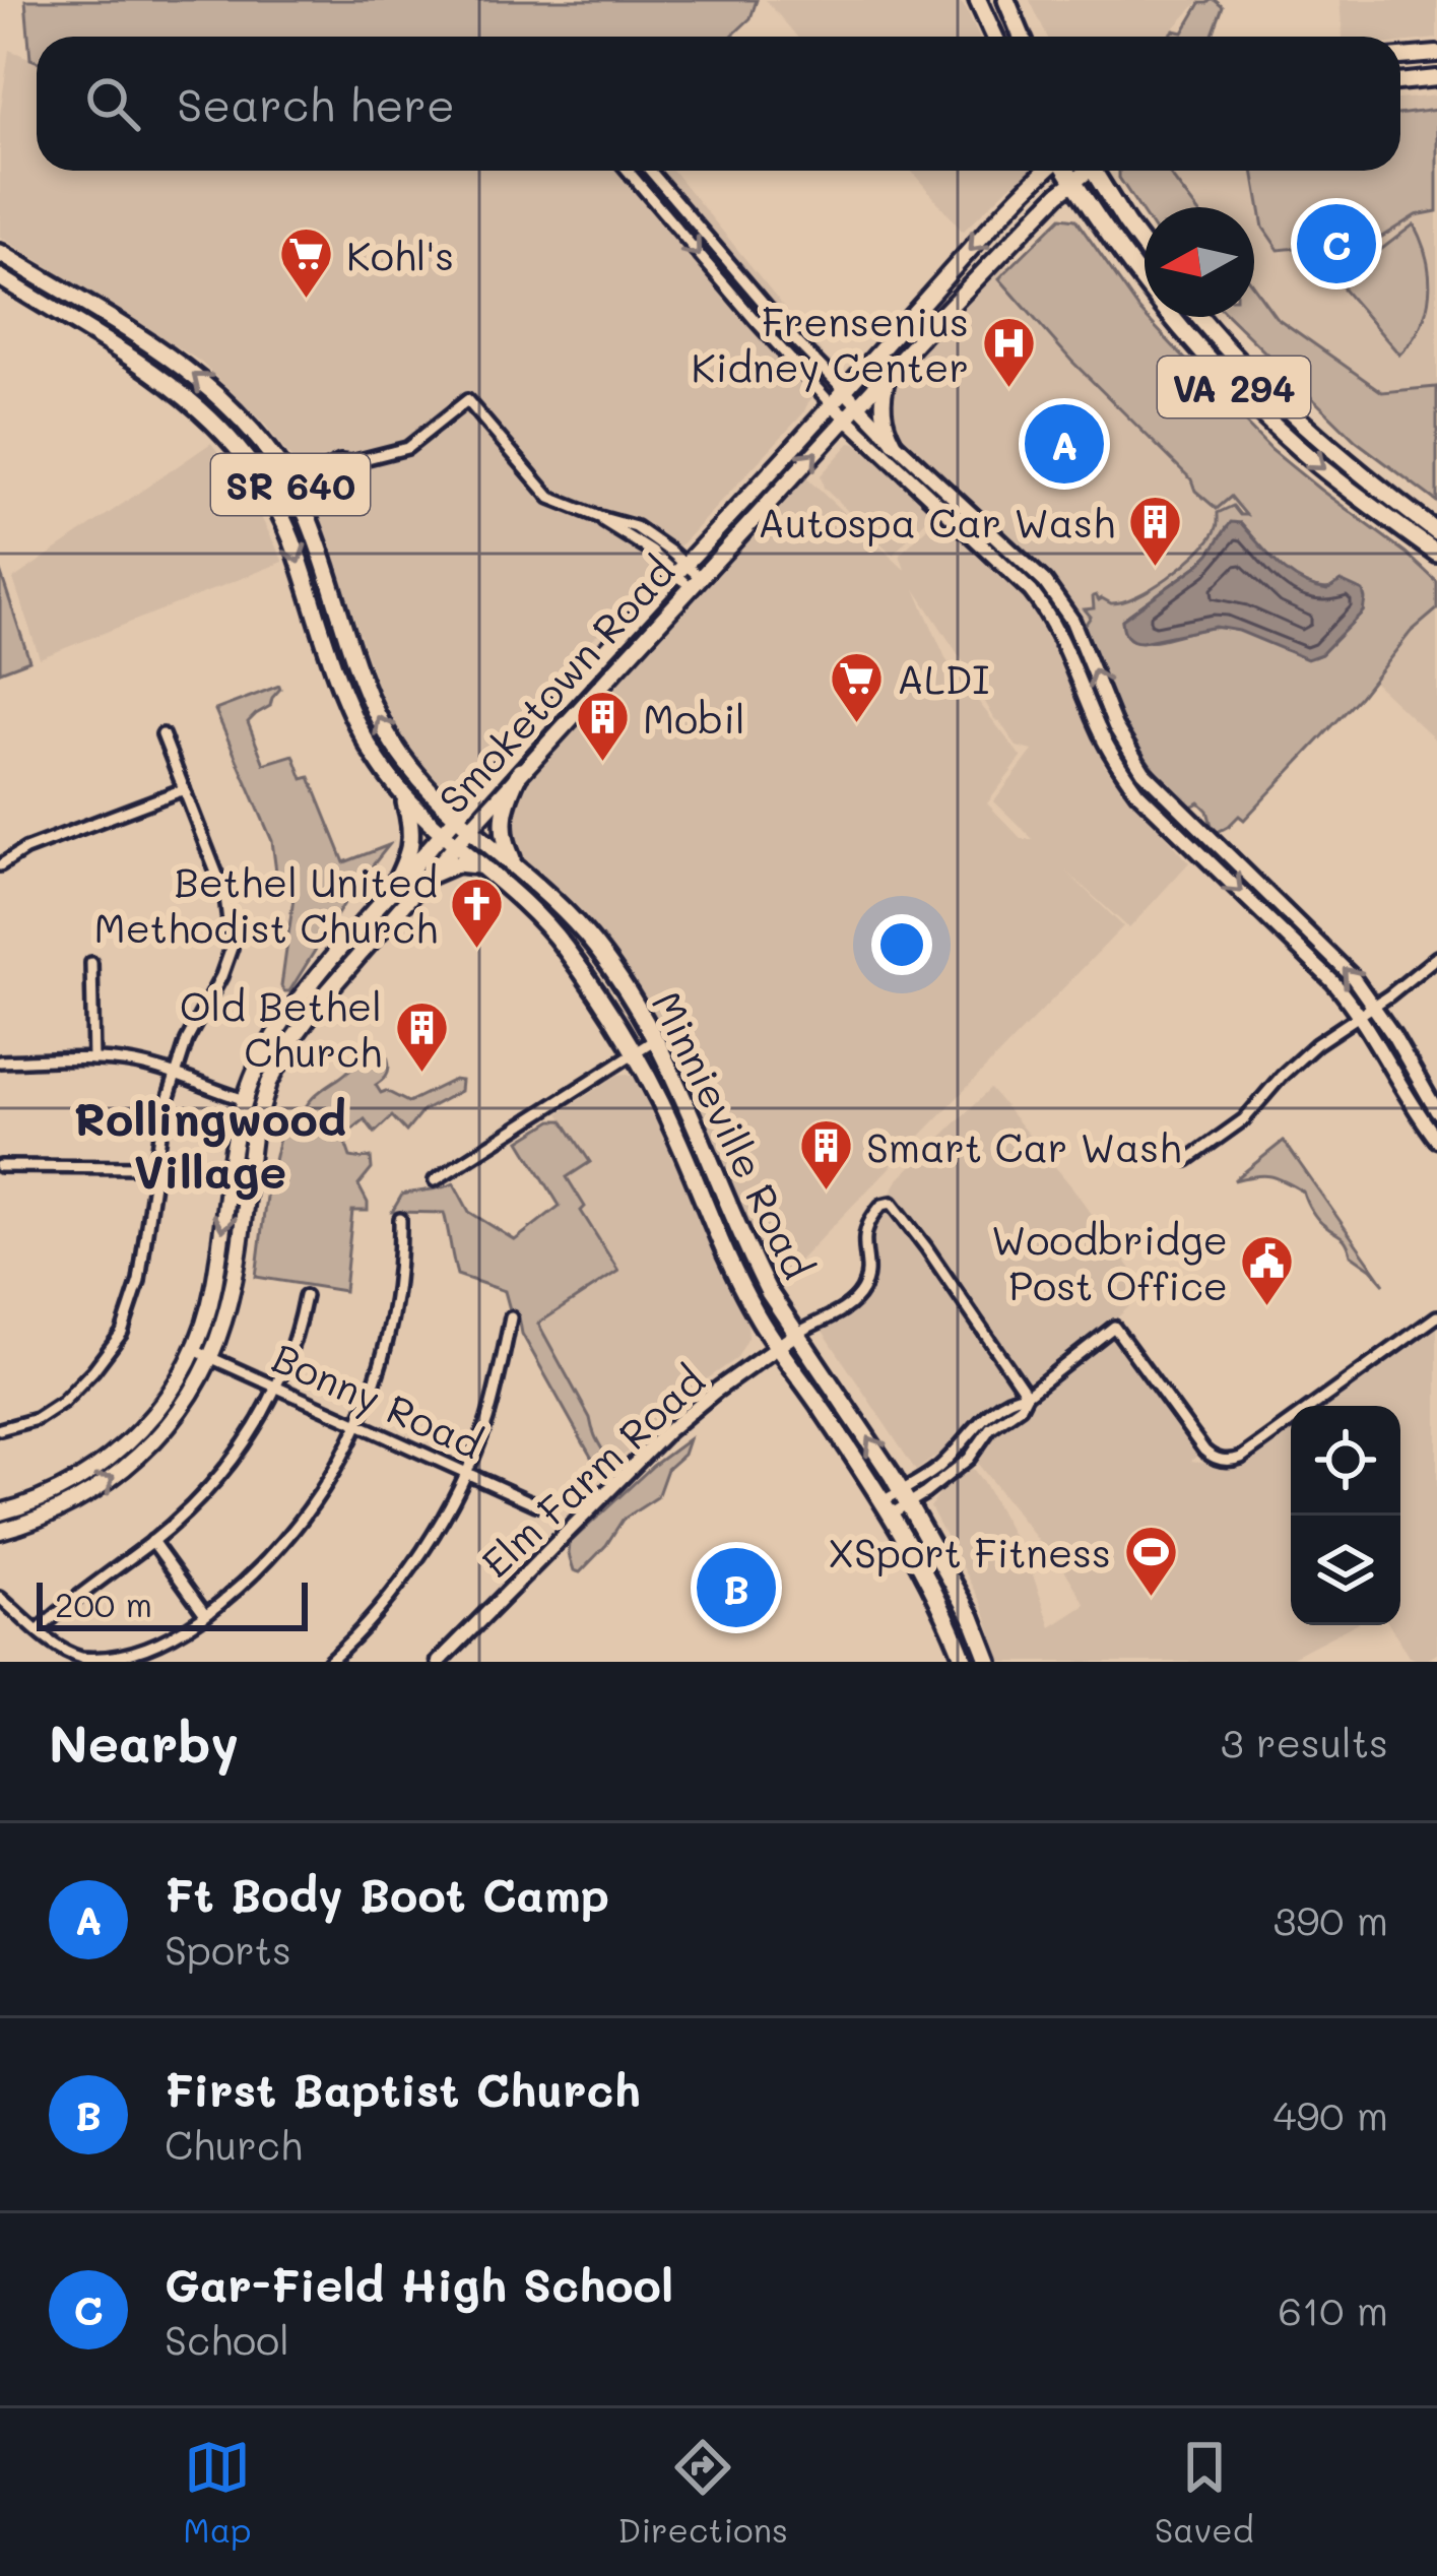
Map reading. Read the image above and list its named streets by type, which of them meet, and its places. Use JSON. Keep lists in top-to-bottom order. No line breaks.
{"streets":{"main road":["VA 294","SR 640","Smoketown Road","Minnieville Road"],"street":["Bonny Road","Elm Farm Road"]},"crossings":[["VA 294","Smoketown Road"],["Smoketown Road","Minnieville Road"],["Smoketown Road","Bonny Road"],["Minnieville Road","Elm Farm Road"]],"districts":["Rollingwood Village"],"places":{"supermarket":["Kohl's","ALDI"],"hospital":["Frensenius Kidney Center"],"building":["Autospa Car Wash","Mobil","Old Bethel Church","Smart Car Wash"],"church":["Bethel United Methodist Church"],"public building":["Woodbridge Post Office"],"sports":["XSport Fitness"]},"scale_bar":"200 m","north":"left","page":{"search":"Search here","pins":["C","A","B"],"scale":"200 m","heading":["Nearby","3 results"],"list":[{"mark":"A","name":"Ft Body Boot Camp","note":"Sports","value":"390 m"},{"mark":"B","name":"First Baptist Church","note":"Church","value":"490 m"},{"mark":"C","name":"Gar-Field High School","note":"School","value":"610 m"}],"nav":["Map","Directions","Saved"]}}
